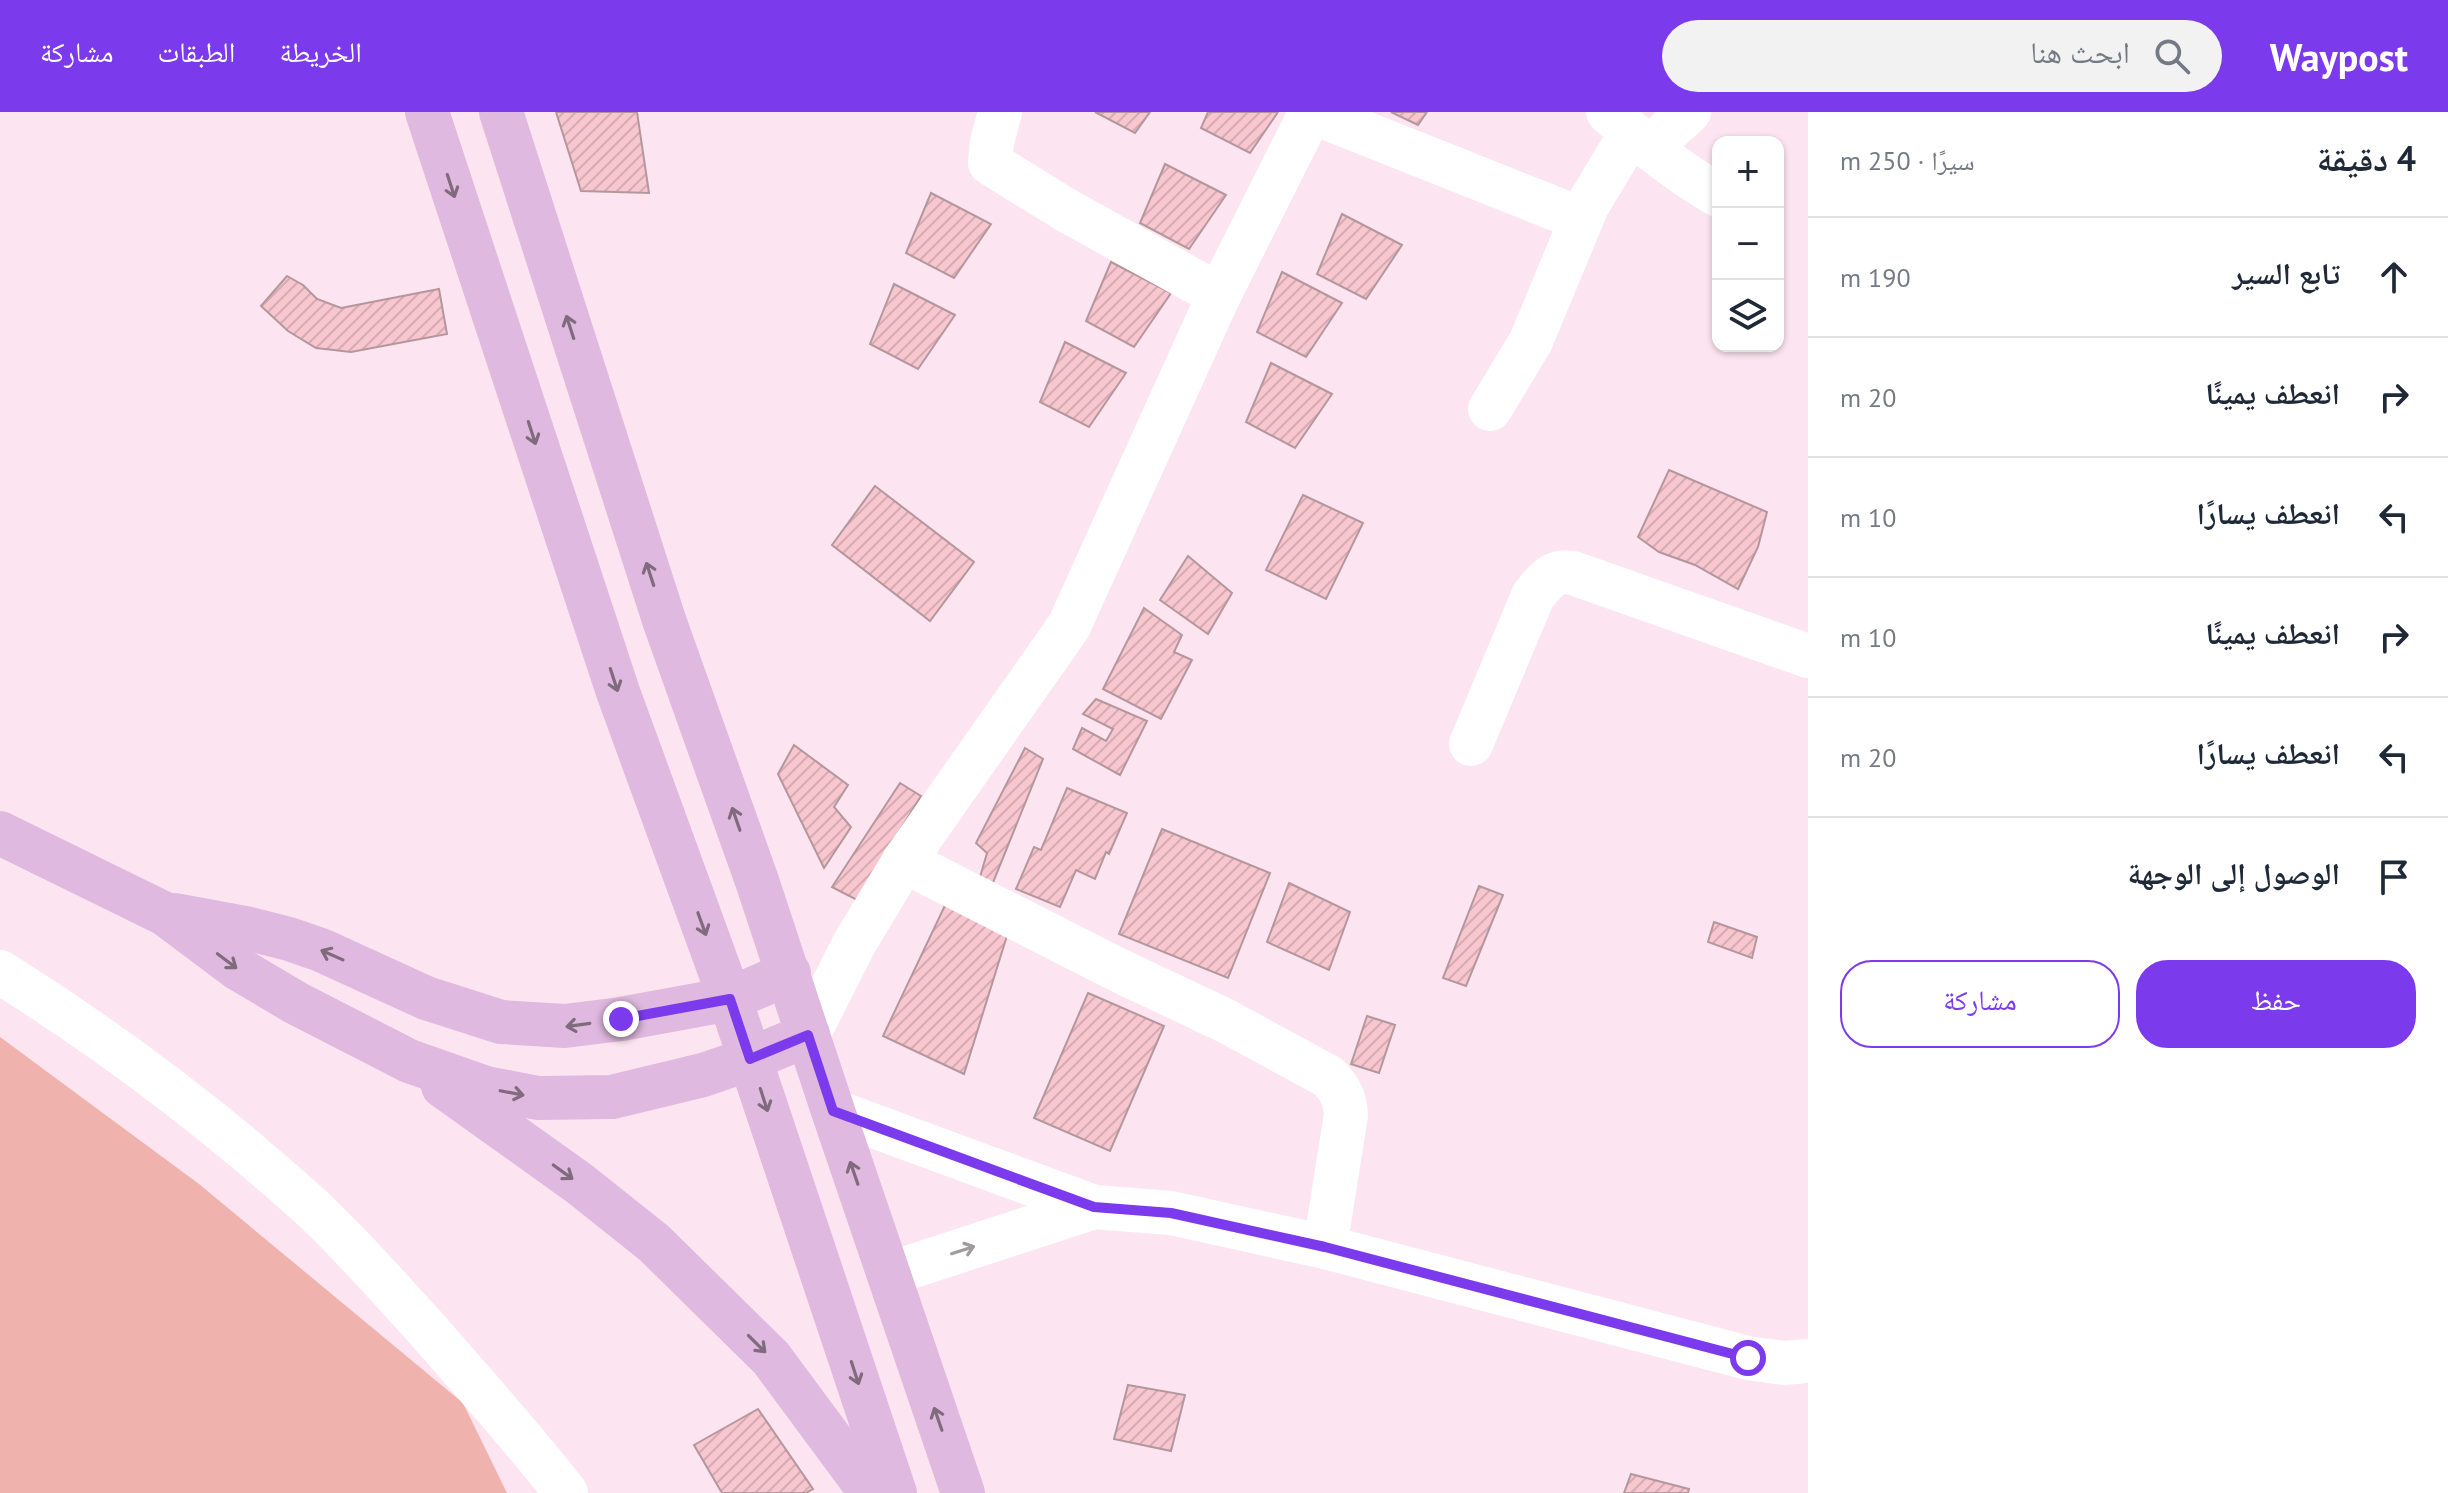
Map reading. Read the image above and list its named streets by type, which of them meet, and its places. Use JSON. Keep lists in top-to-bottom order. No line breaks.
{"page":{"header":"Waypost","search":"ابحث هنا","nav":["الخريطة","الطبقات","مشاركة"],"heading":["4 دقيقة","سيرًا · 250 m"],"map_buttons":["+","−"],"list":[["تابع السير","190 m"],["انعطف يمينًا","20 m"],["انعطف يسارًا","10 m"],["انعطف يمينًا","10 m"],["انعطف يسارًا","20 m"],"الوصول إلى الوجهة"],"buttons":["حفظ","مشاركة"]}}
